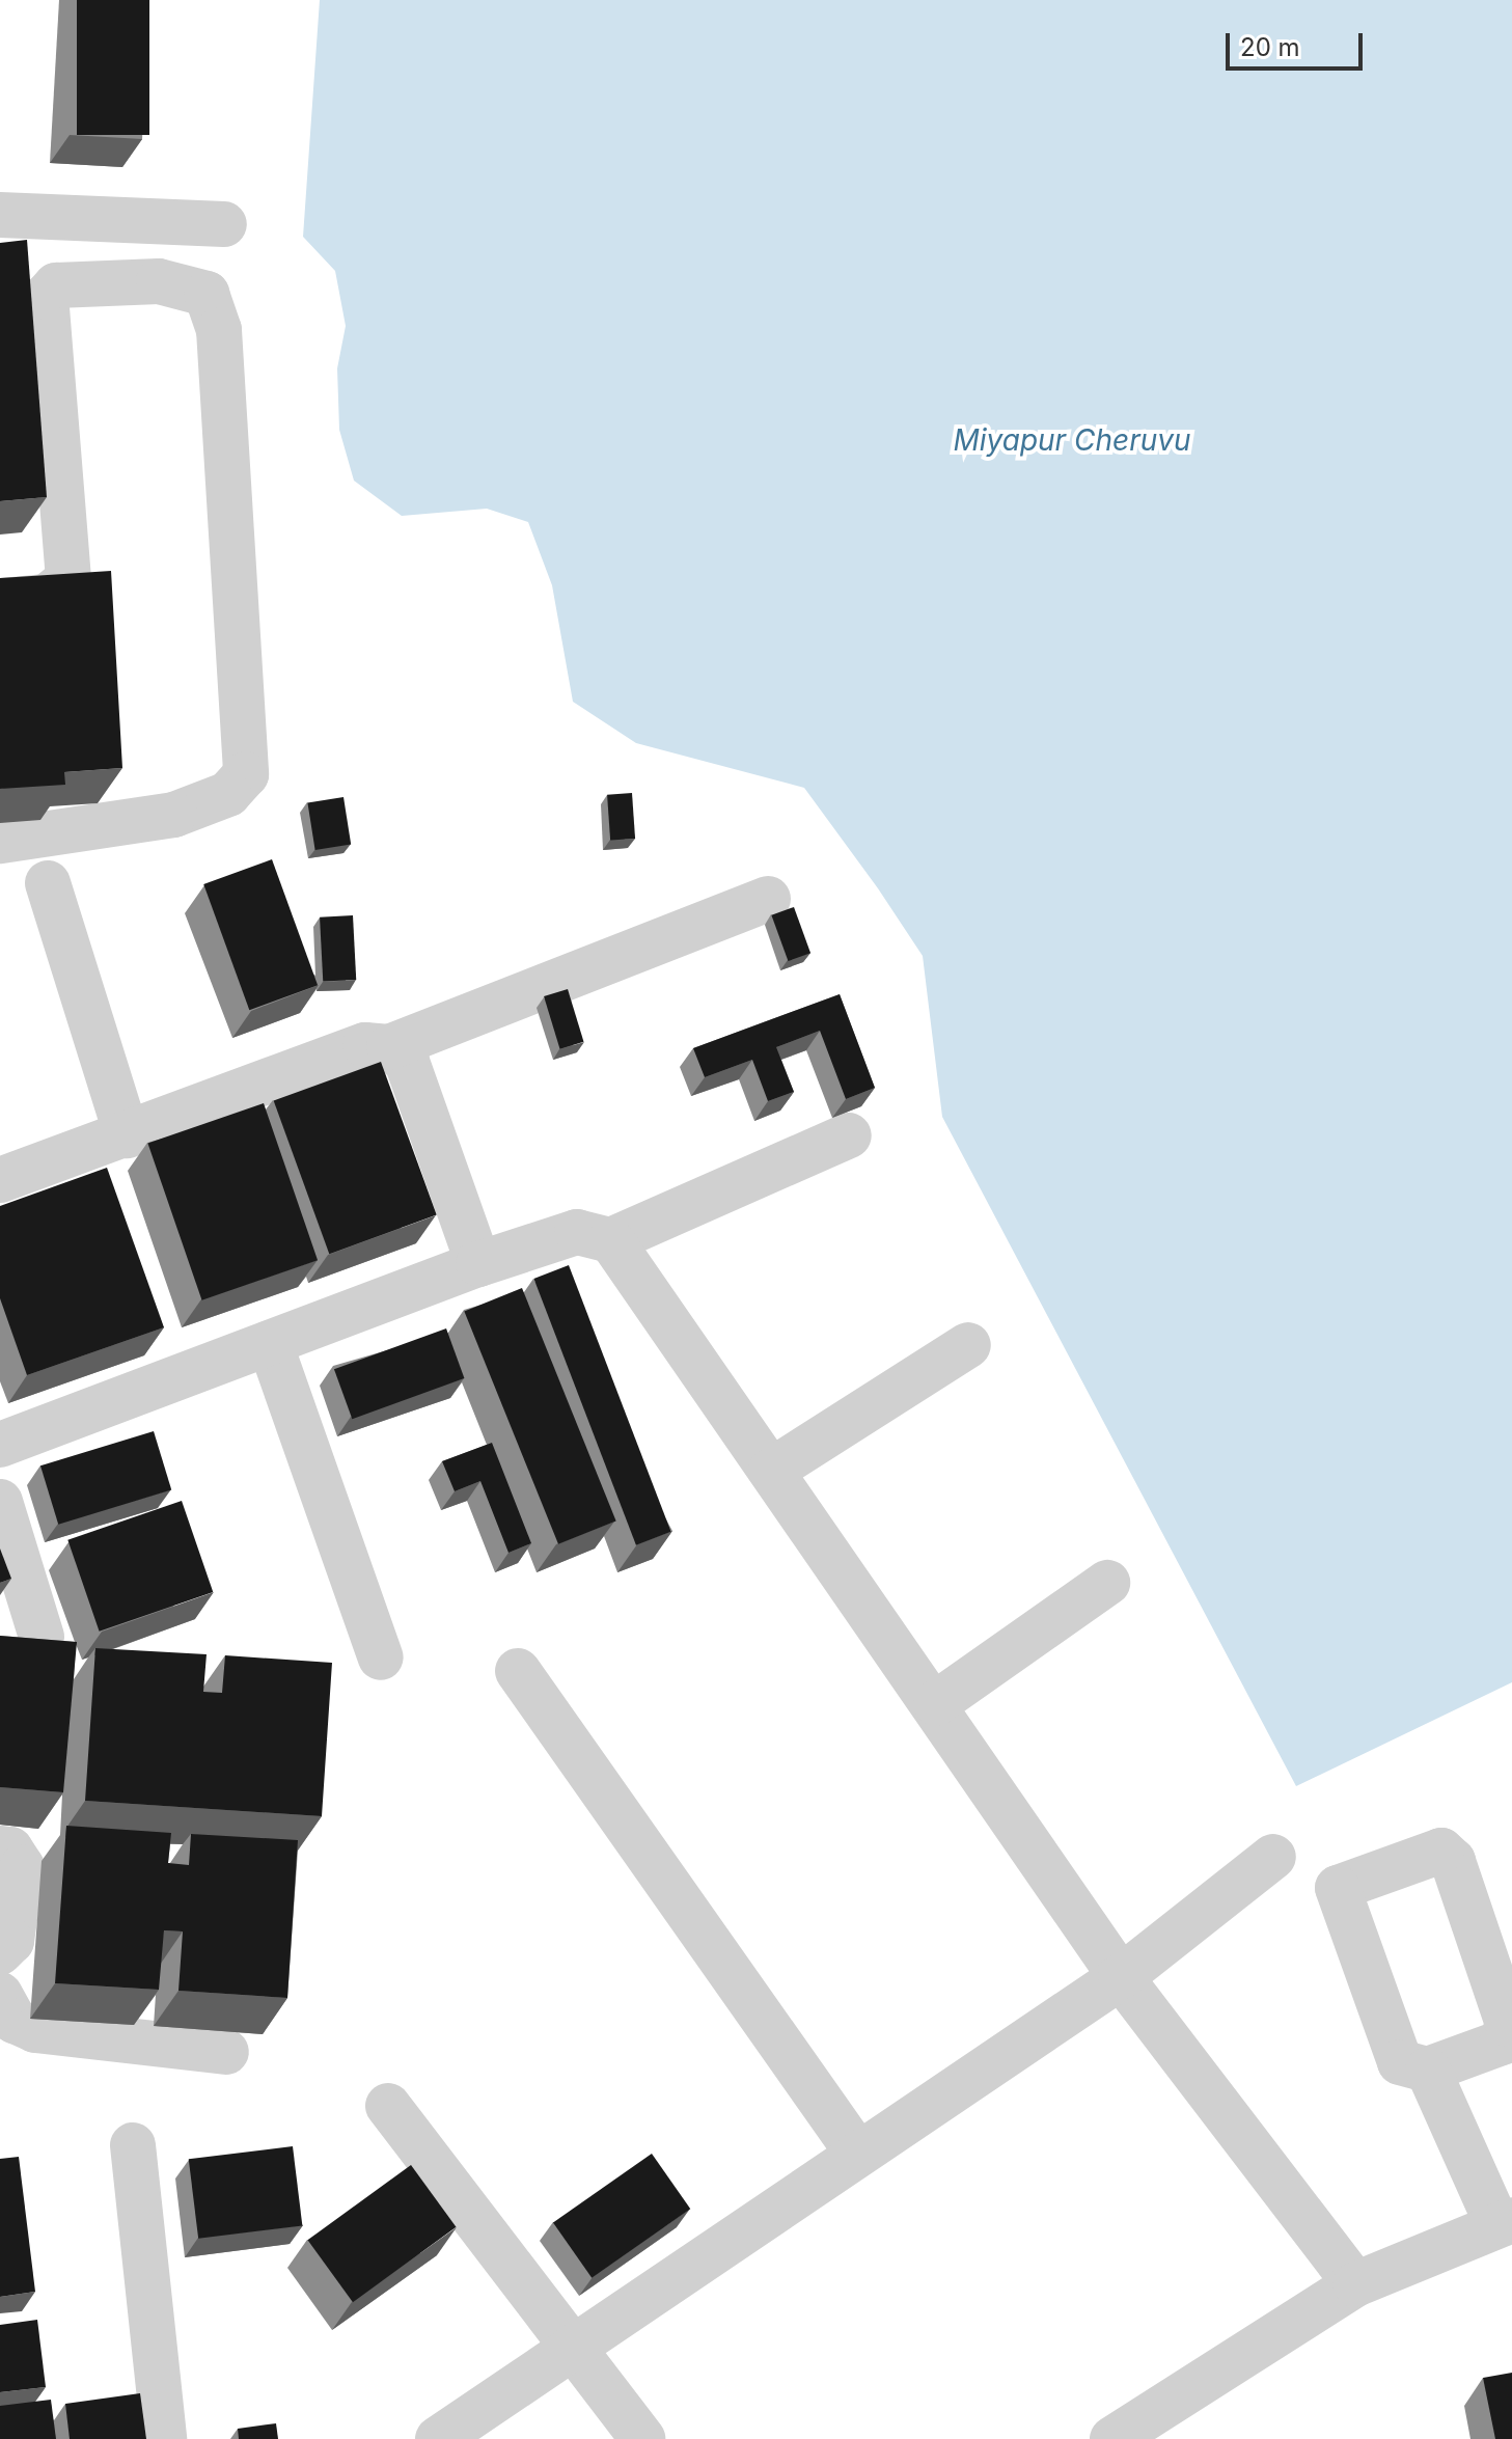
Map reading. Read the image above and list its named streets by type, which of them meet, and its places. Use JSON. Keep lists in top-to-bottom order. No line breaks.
{"water":["Miyapur Cheruvu"],"scale_bar":"20 m"}
